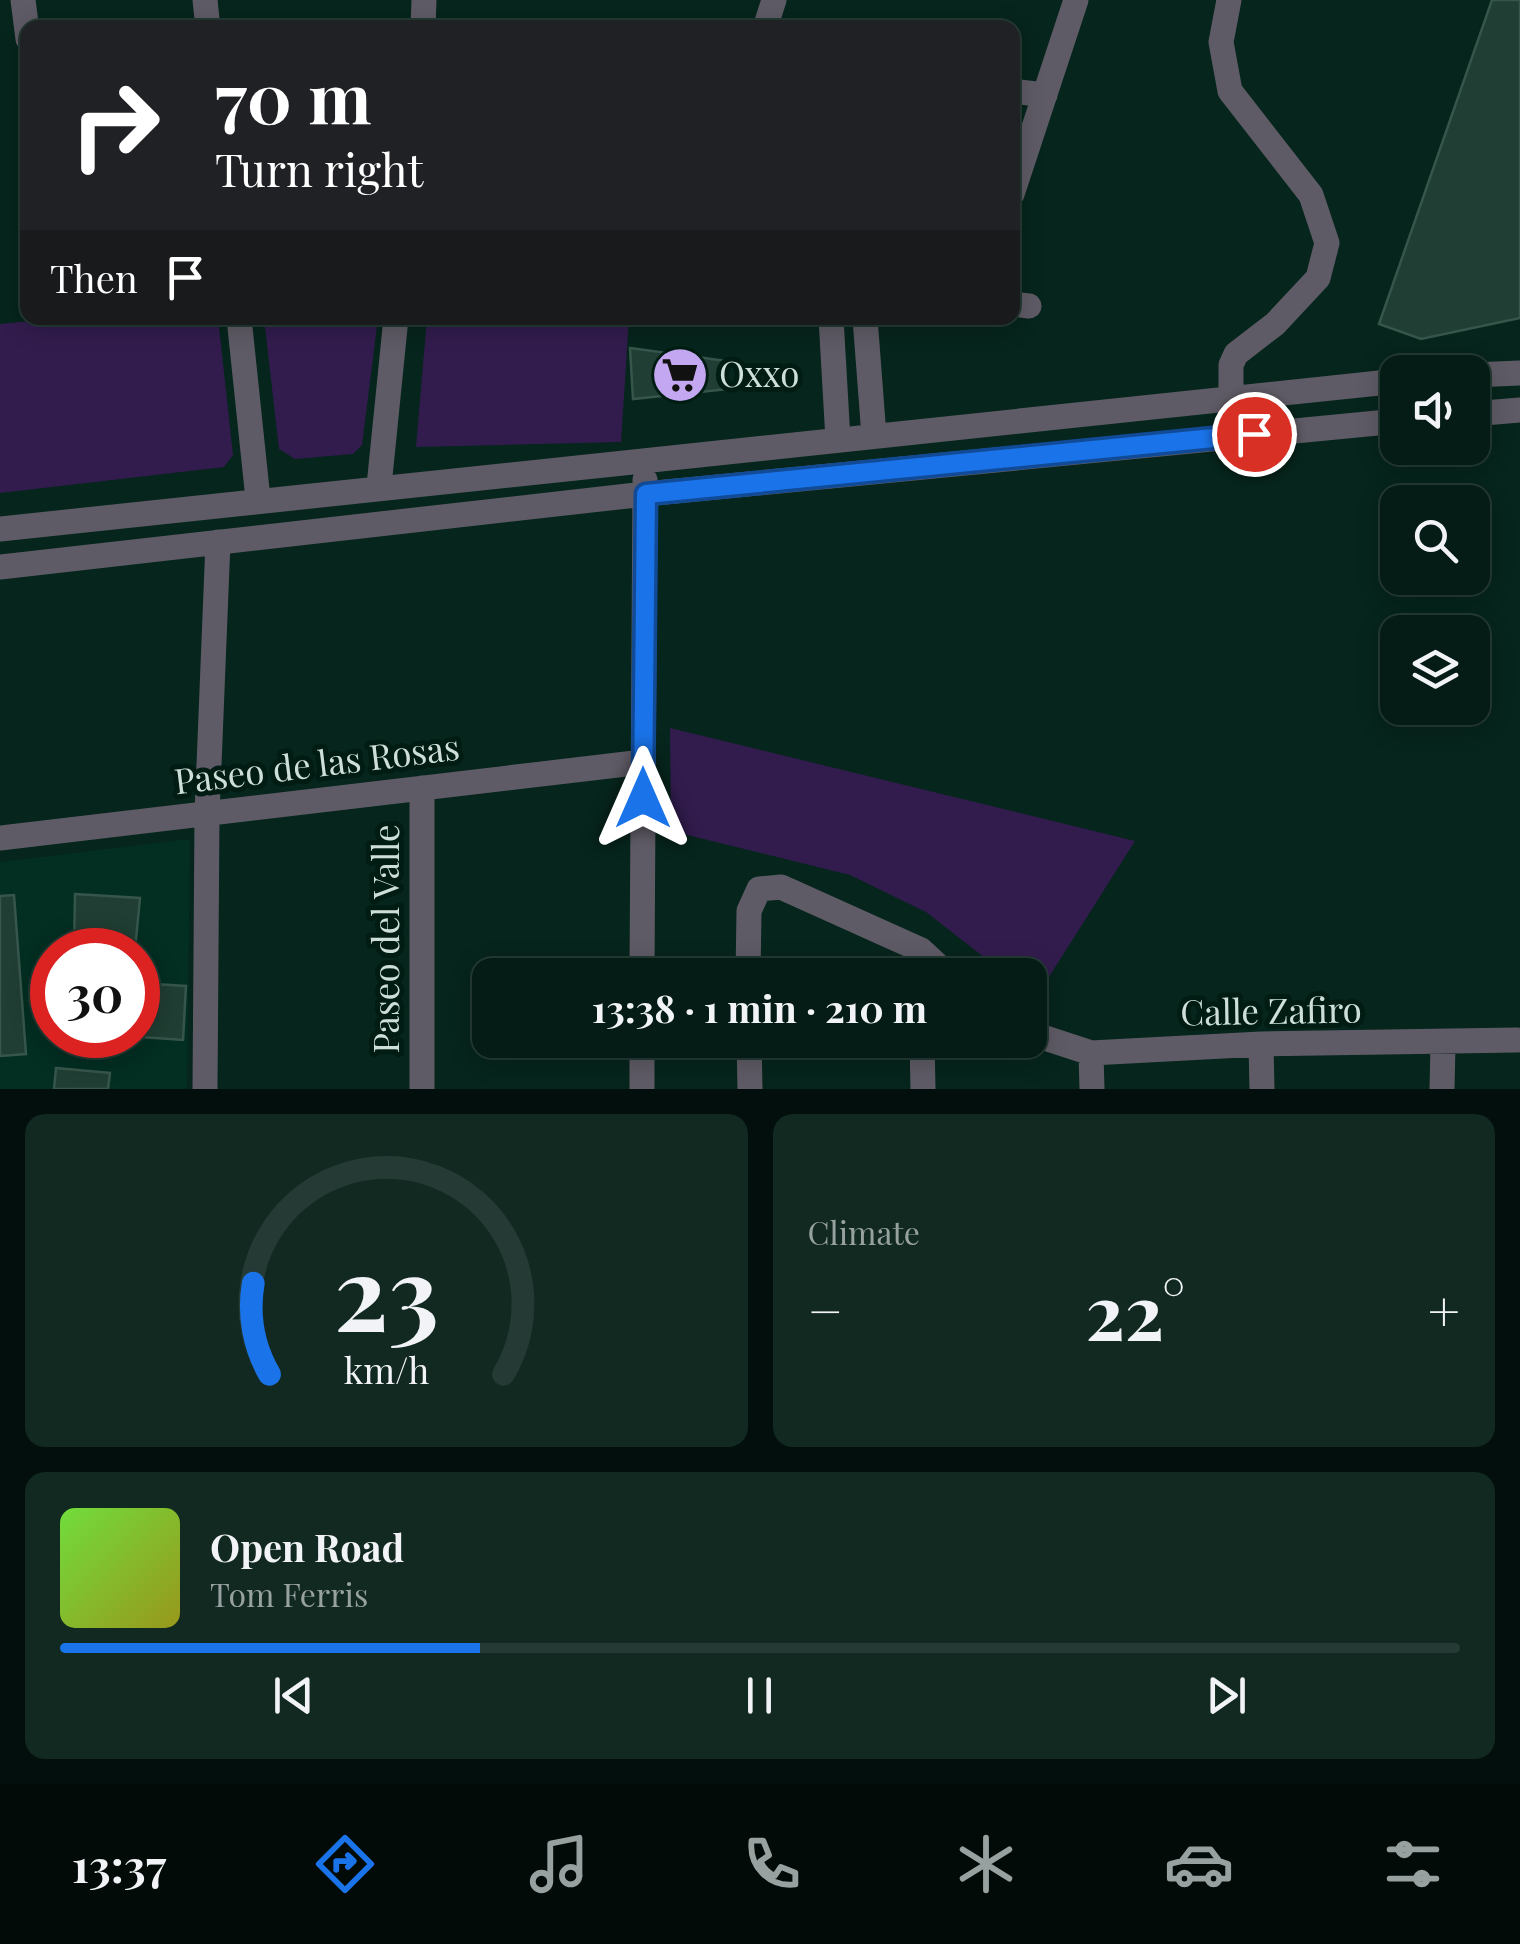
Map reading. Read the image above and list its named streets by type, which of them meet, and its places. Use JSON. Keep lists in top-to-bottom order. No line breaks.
{"streets":{"street":["Paseo de las Rosas","Paseo del Valle","Calle Zafiro"]},"crossings":[["Paseo de las Rosas","Paseo del Valle"]],"places":{"supermarket":["Oxxo"]},"page":{"turn":["70 m","Turn right"],"then":"Then","limit":"30","trip":"13:38 · 1 min · 210 m","tile":"Climate","heat":["−","22°","+"],"song":["Open Road","Tom Ferris"],"tabs":"13:37","gauge":["23","km/h"]}}
